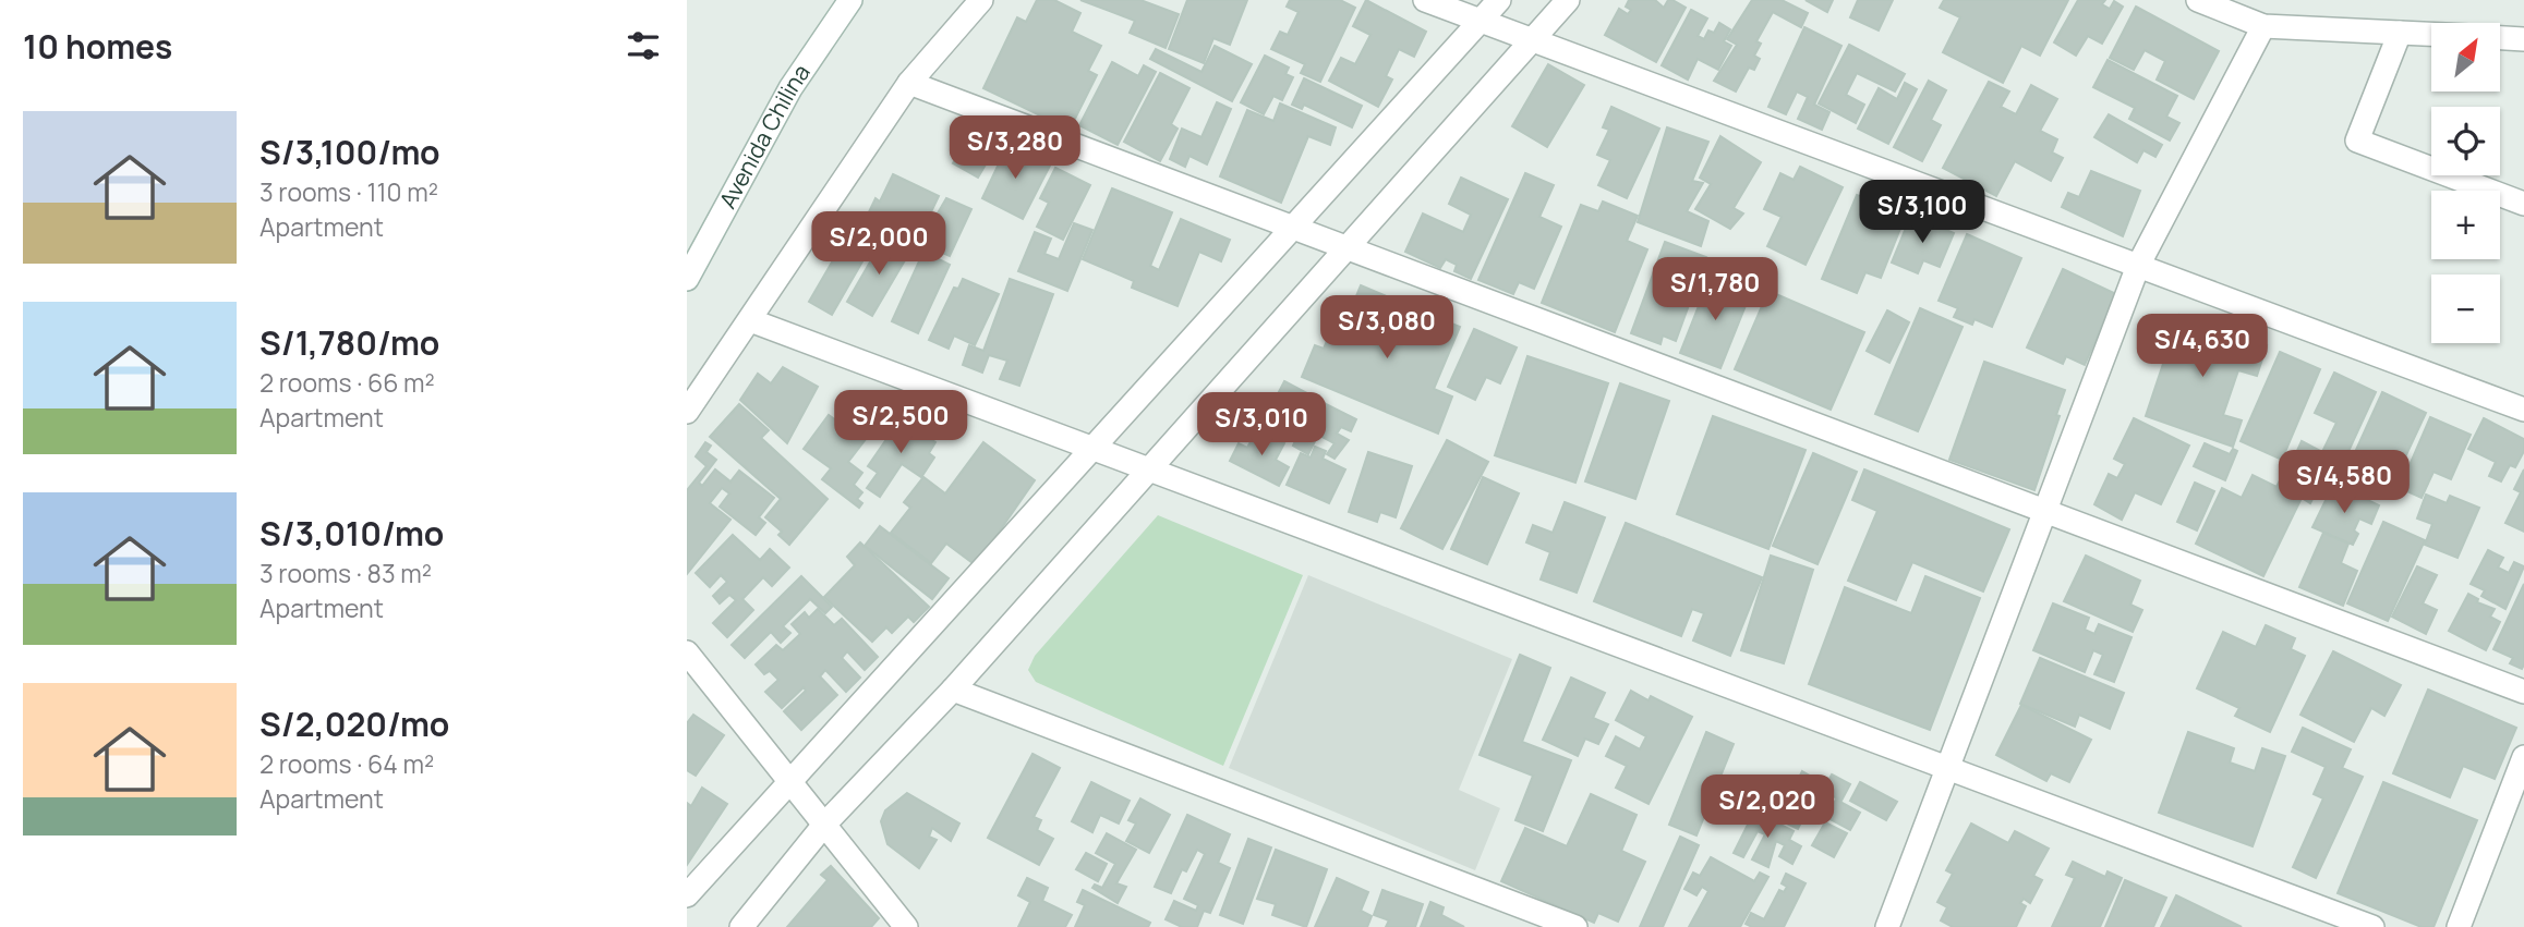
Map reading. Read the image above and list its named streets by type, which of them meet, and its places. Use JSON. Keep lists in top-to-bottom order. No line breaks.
{"streets":{"street":["Avenida Chilina"]},"north":"top right","page":{"heading":"10 homes","map_buttons":["+","−"],"list":[{"name":"S/3,100/mo","note":"3 rooms · 110 m² · Apartment"},{"name":"S/1,780/mo","note":"2 rooms · 66 m² · Apartment"},{"name":"S/3,010/mo","note":"3 rooms · 83 m² · Apartment"},{"name":"S/2,020/mo","note":"2 rooms · 64 m² · Apartment"}],"price":["S/3,280","S/3,100","S/2,000","S/1,780","S/3,080","S/4,630","S/2,500","S/3,010","S/4,580","S/2,020"]}}
